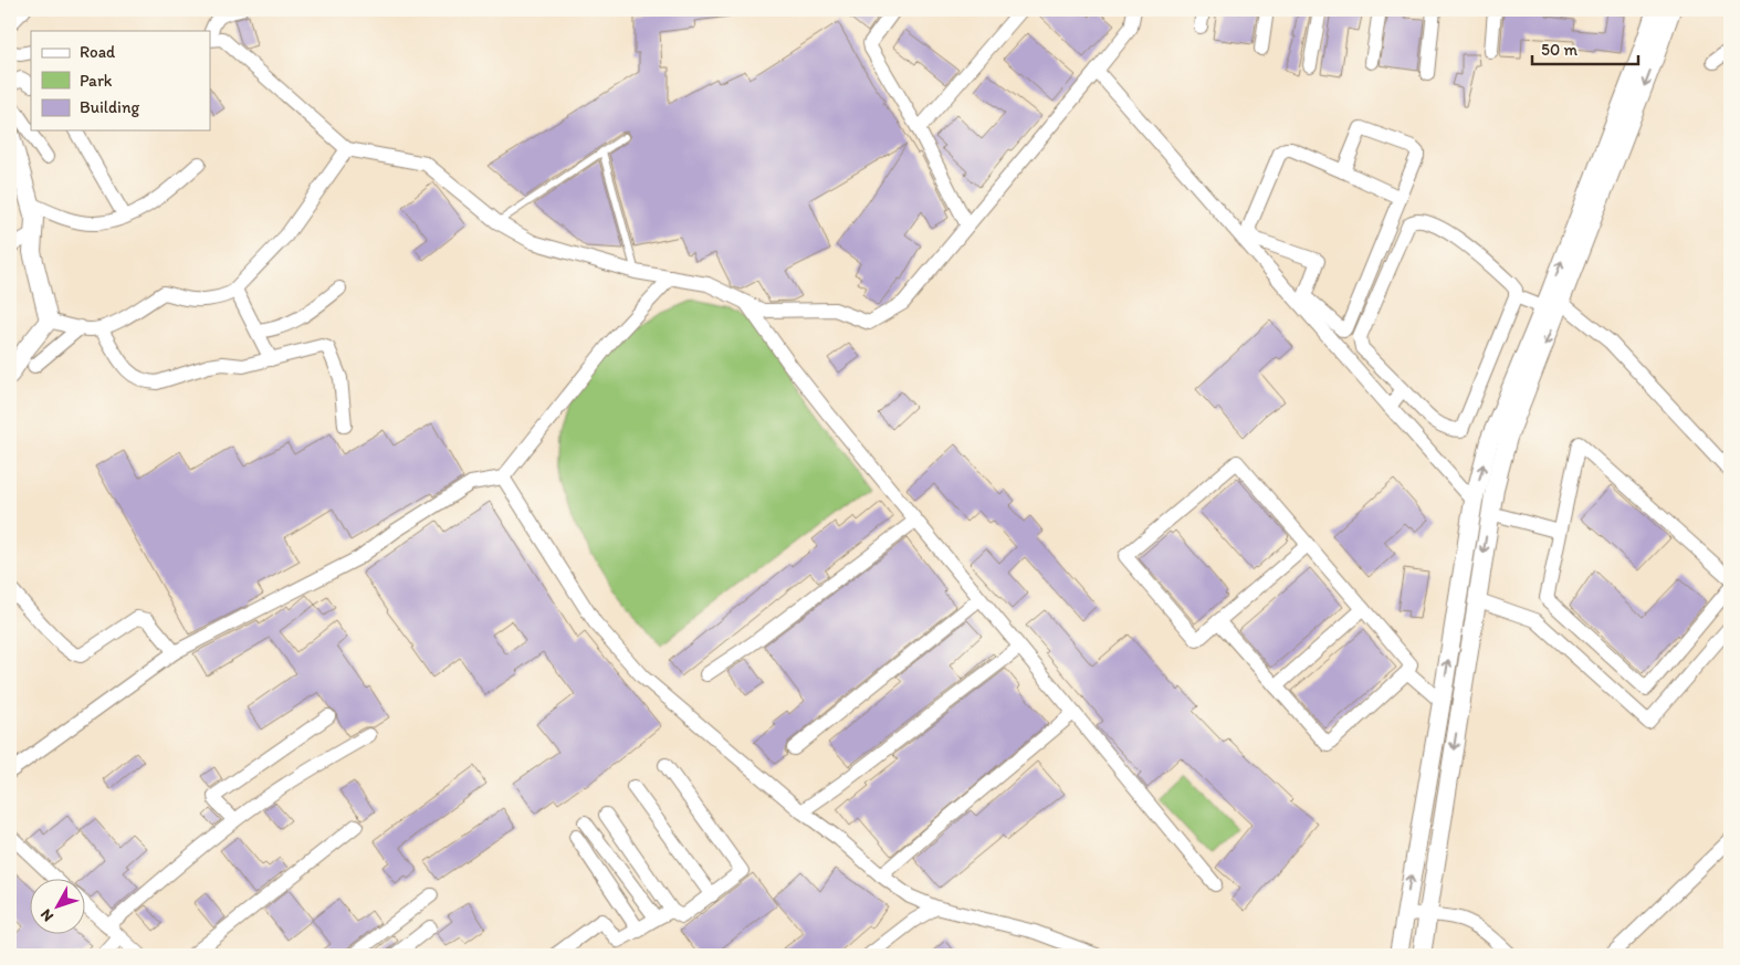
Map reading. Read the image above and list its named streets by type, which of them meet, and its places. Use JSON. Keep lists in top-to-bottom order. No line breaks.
{"legend":["Road","Park","Building"],"scale_bar":"50 m","north":"bottom left"}
